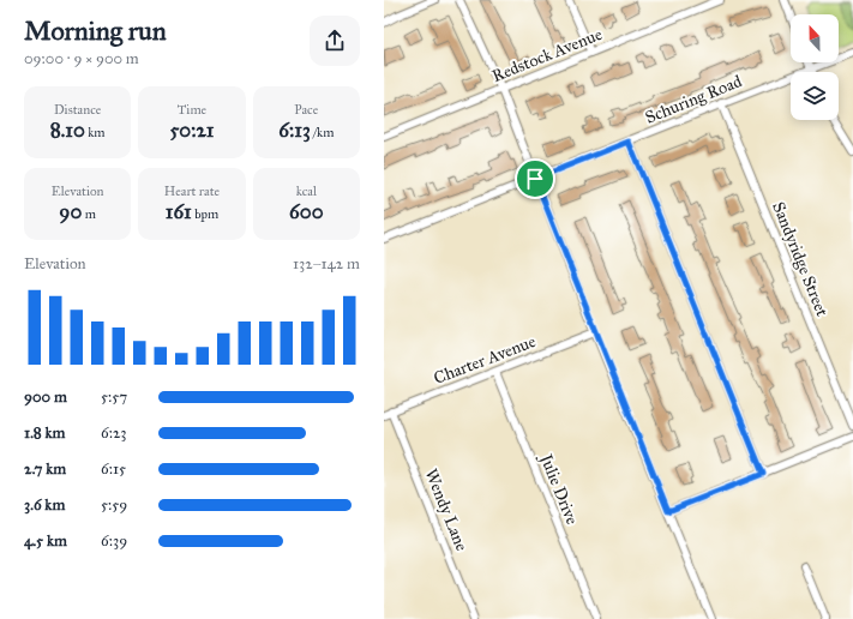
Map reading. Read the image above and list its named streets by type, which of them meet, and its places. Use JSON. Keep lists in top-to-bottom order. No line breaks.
{"streets":{"street":["Redstock Avenue","Schuring Road","Sandyridge Street","Charter Avenue","Julie Drive","Wendy Lane"]},"crossings":[["Schuring Road","Sandyridge Street"],["Charter Avenue","Julie Drive"],["Charter Avenue","Wendy Lane"]],"north":"top","page":{"heading":["Morning run","09:00 · 9 × 900 m"],"stats":[["Distance","8.10 km"],["Time","50:21"],["Pace","6:13 /km"],["Elevation","90 m"],["Heart rate","161 bpm"],["kcal","600"]],"chart":["Elevation","132–142 m"],"list":[{"name":"900 m","note":"5:57"},{"name":"1.8 km","note":"6:23"},{"name":"2.7 km","note":"6:15"},{"name":"3.6 km","note":"5:59"},{"name":"4.5 km","note":"6:39"}]}}
